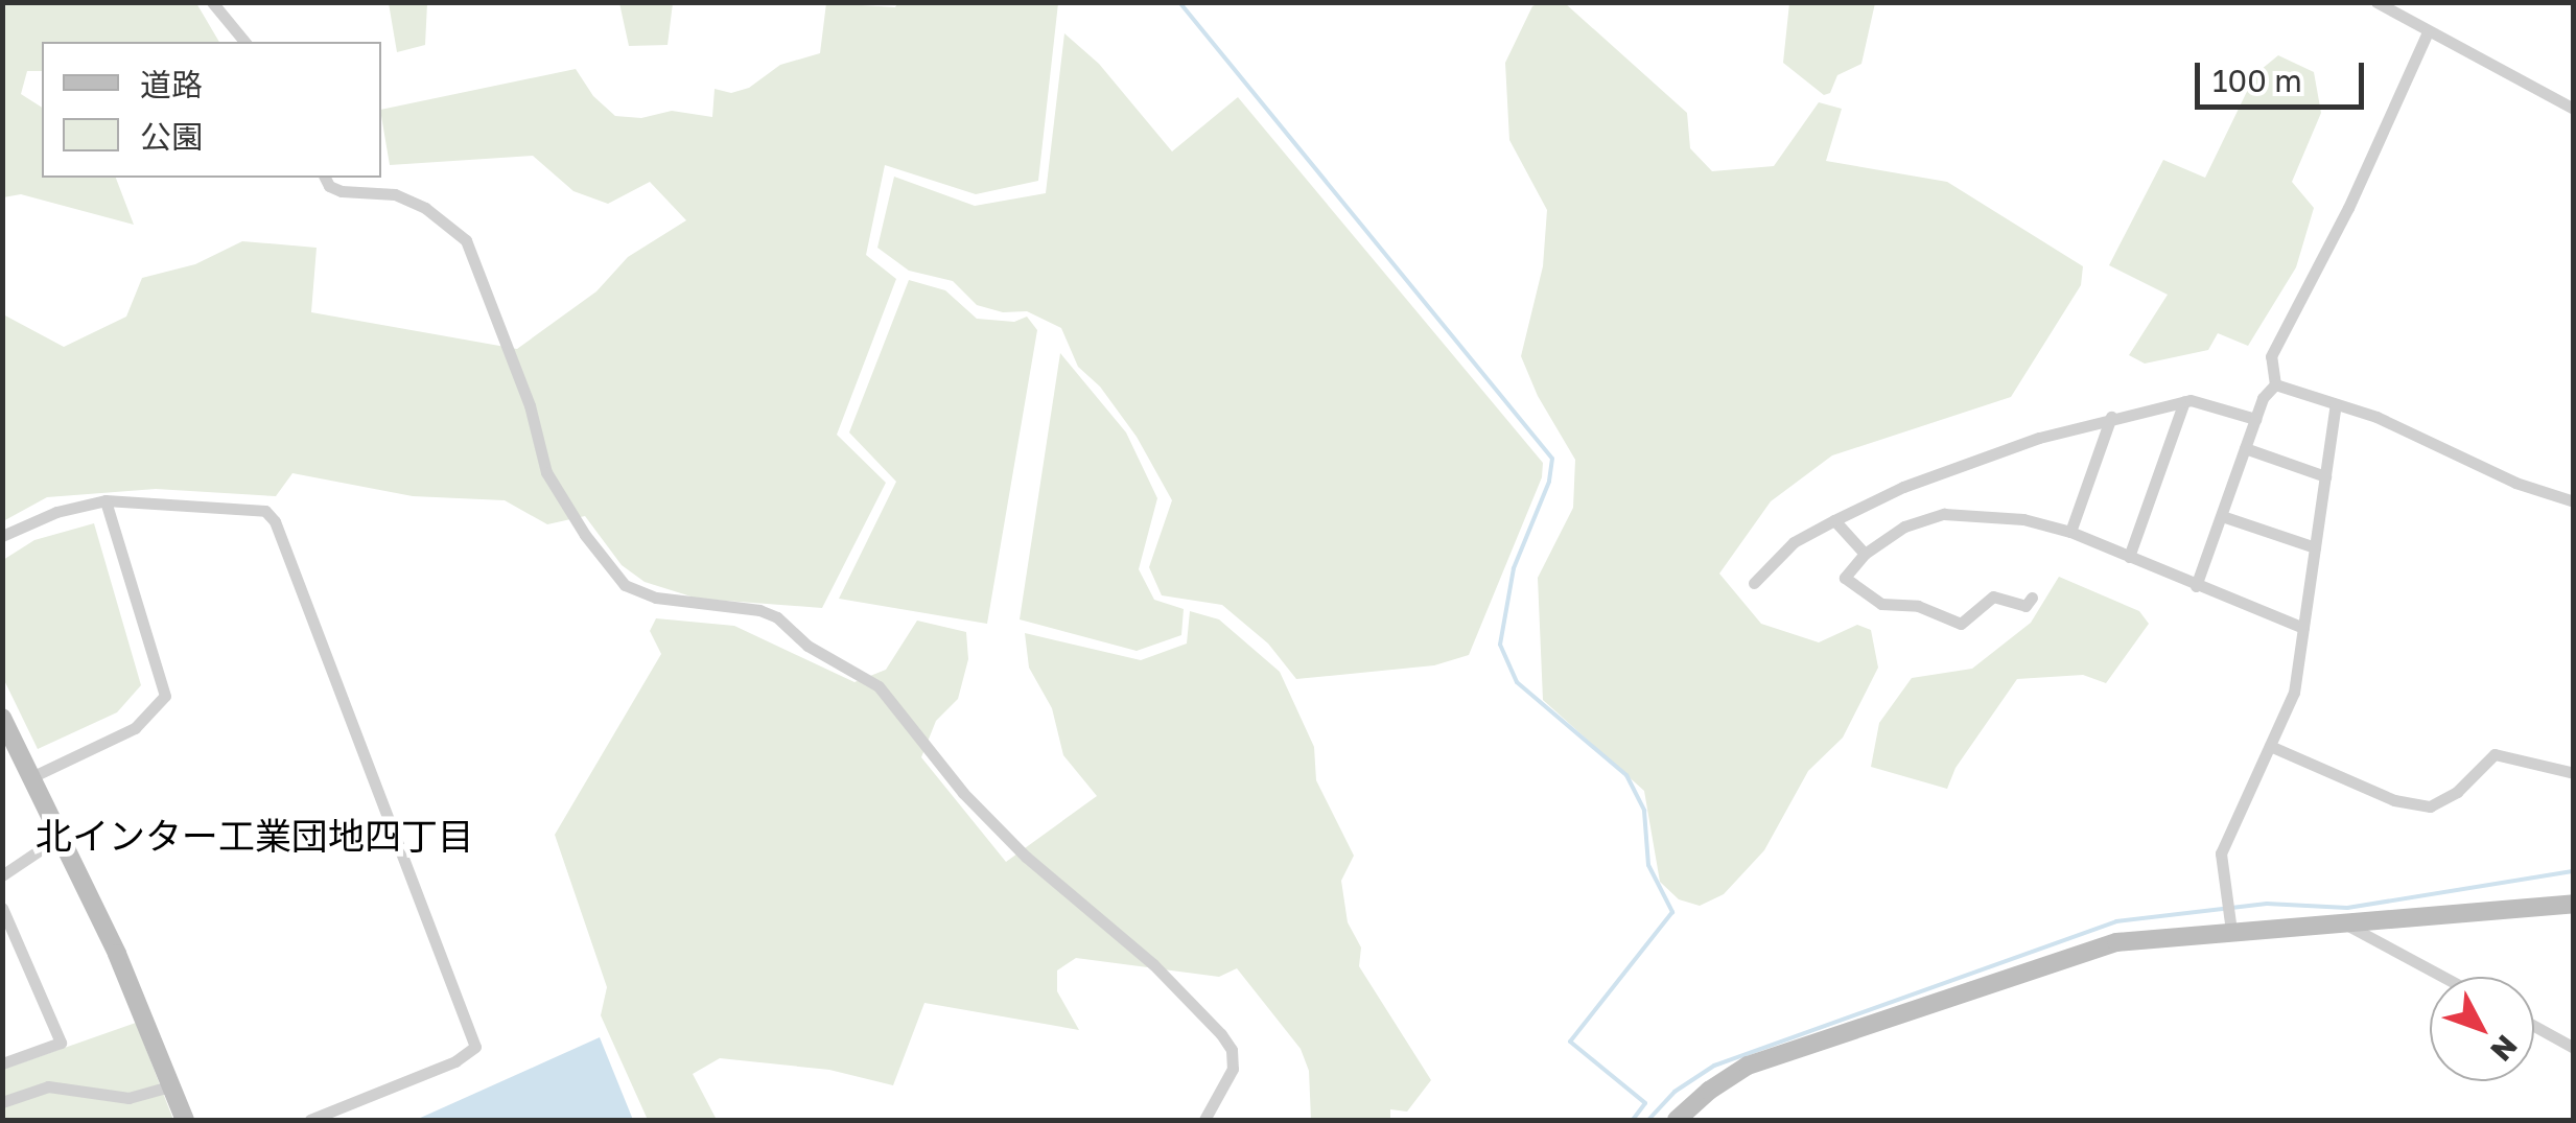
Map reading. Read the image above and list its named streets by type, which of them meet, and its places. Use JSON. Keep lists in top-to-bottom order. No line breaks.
{"districts":["北インター工業団地四丁目"],"legend":["道路","公園"],"scale_bar":"100 m","north":"bottom right"}
